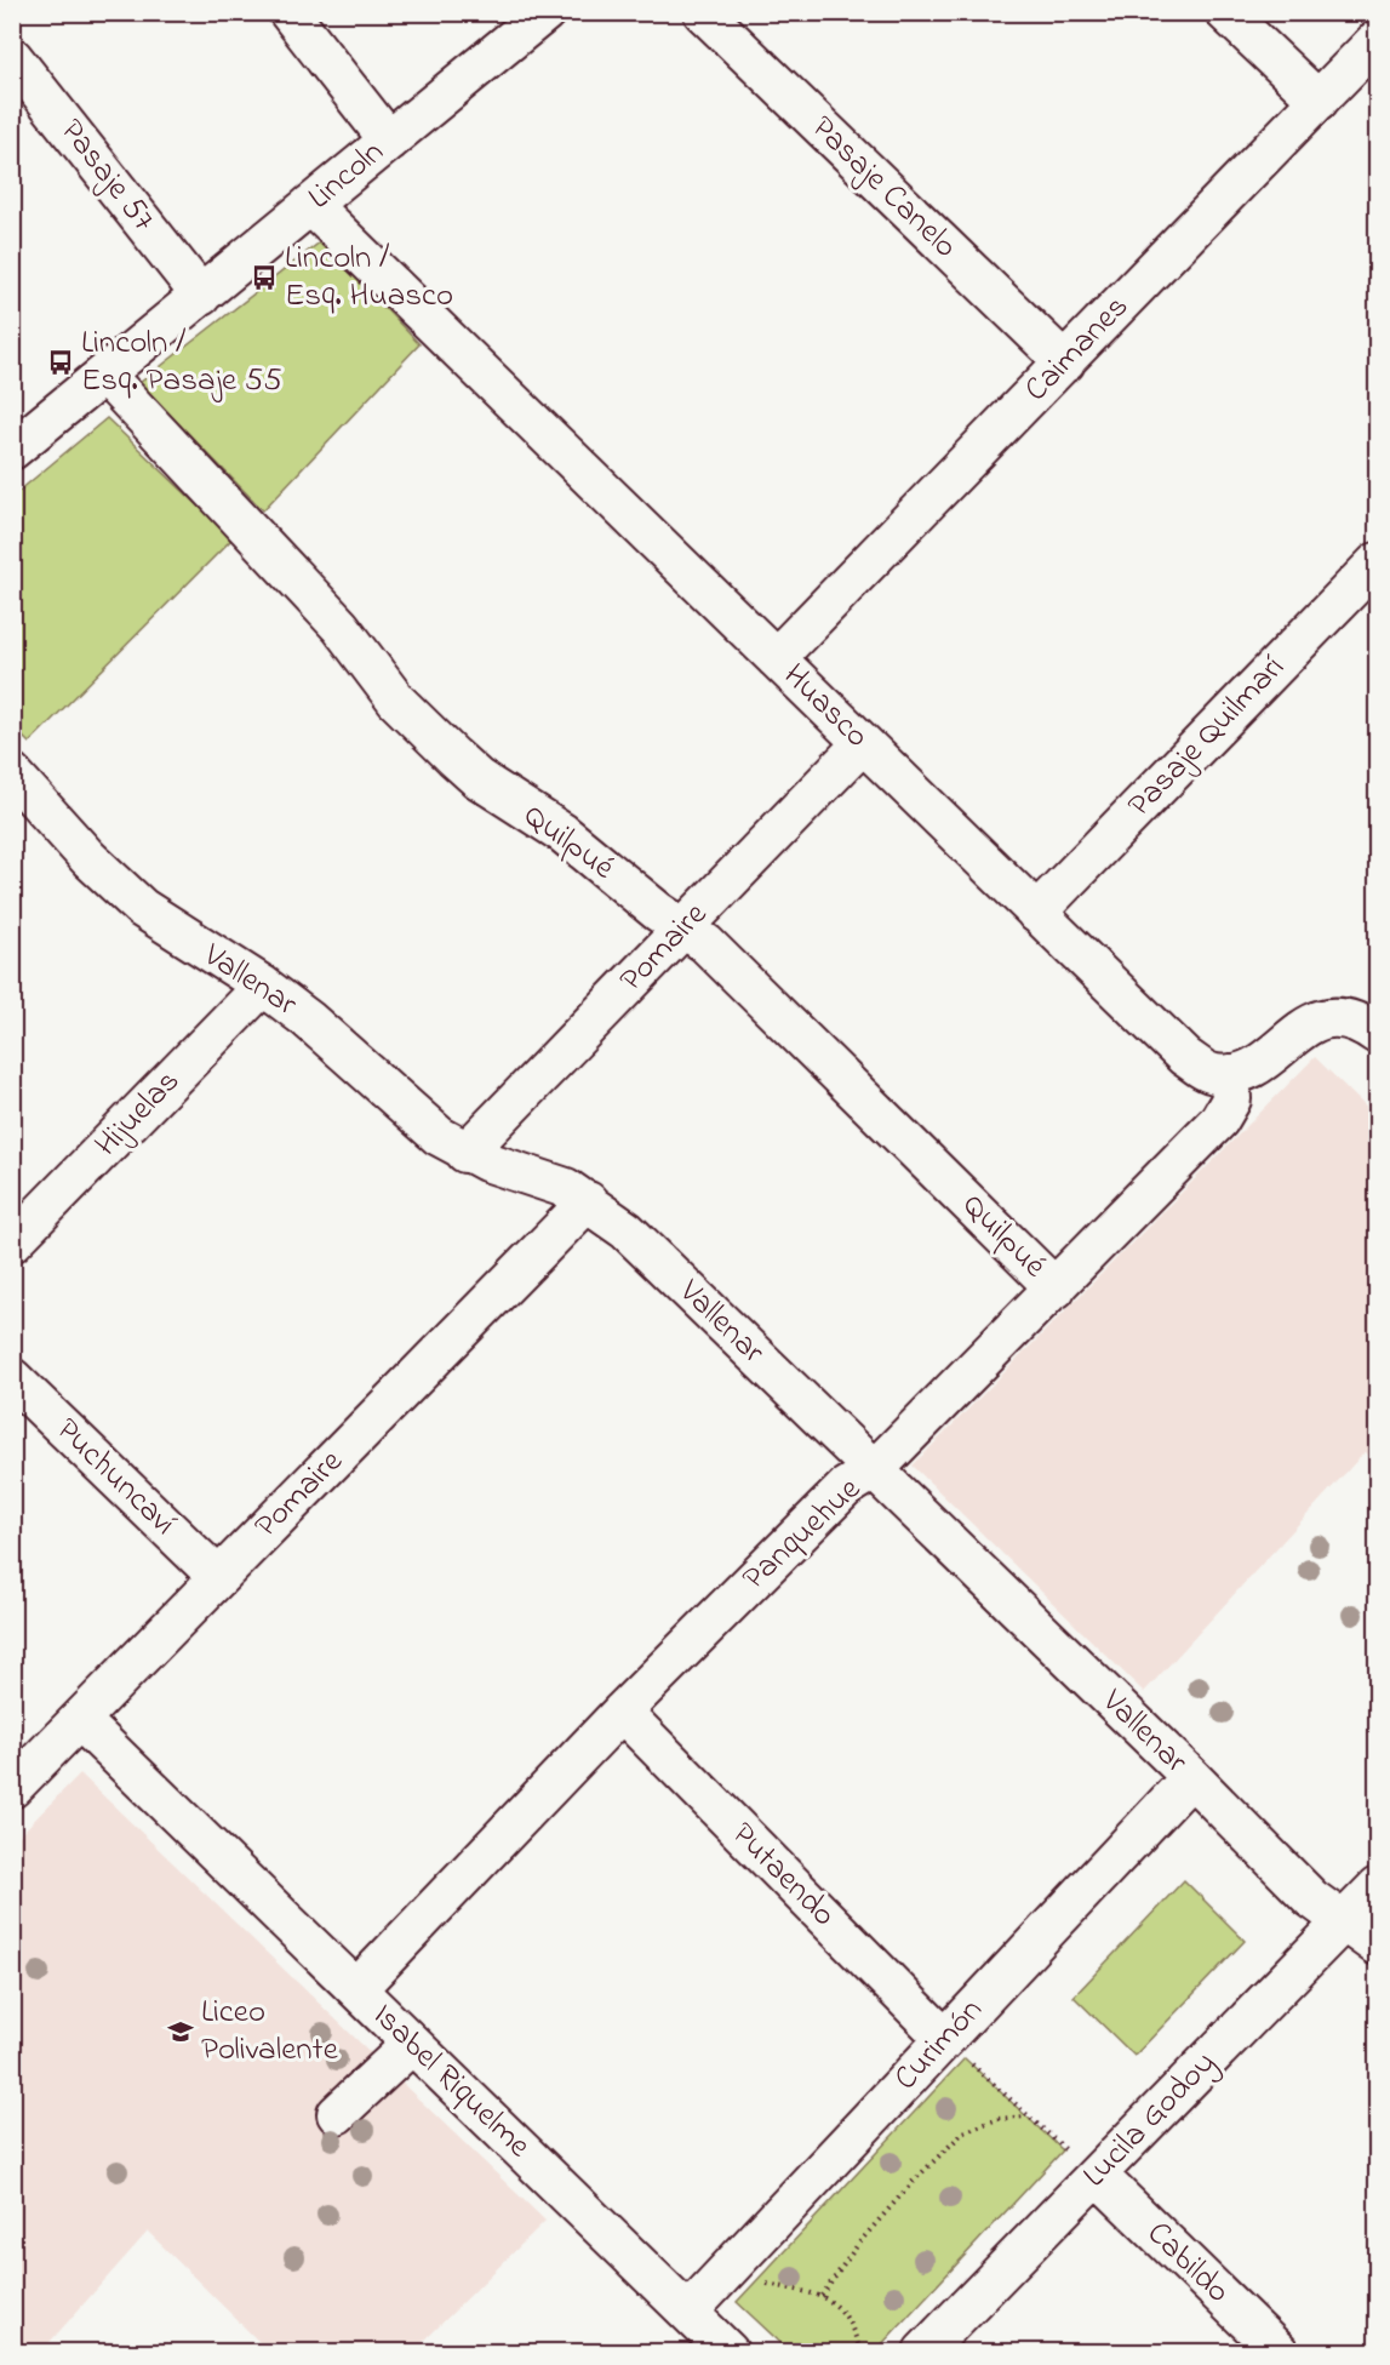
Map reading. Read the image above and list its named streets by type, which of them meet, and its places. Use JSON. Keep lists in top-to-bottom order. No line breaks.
{"streets":{"street":["Pasaje 57","Lincoln","Pasaje Canelo","Caimanes","Huasco","Pasaje Quilmarí","Quilpué","Pomaire","Vallenar","Hijuelas","Puchuncaví","Panquehue","Putaendo","Curimón","Isabel Riquelme","Lucila Godoy","Cabildo"]},"crossings":[["Pasaje 57","Lincoln"],["Lincoln","Huasco"],["Lincoln","Quilpué"],["Pasaje Canelo","Caimanes"],["Caimanes","Huasco"],["Huasco","Pasaje Quilmarí"],["Huasco","Pomaire"],["Huasco","Panquehue"],["Quilpué","Pomaire"],["Quilpué","Panquehue"],["Pomaire","Vallenar"],["Pomaire","Puchuncaví"],["Pomaire","Isabel Riquelme"],["Vallenar","Hijuelas"],["Vallenar","Panquehue"],["Vallenar","Curimón"],["Vallenar","Lucila Godoy"],["Panquehue","Putaendo"],["Panquehue","Isabel Riquelme"],["Putaendo","Curimón"],["Curimón","Isabel Riquelme"],["Lucila Godoy","Cabildo"]],"places":{"bus stop":["Lincoln / Esq. Huasco","Lincoln / Esq. Pasaje 55"],"school or university":["Liceo Polivalente"]}}
